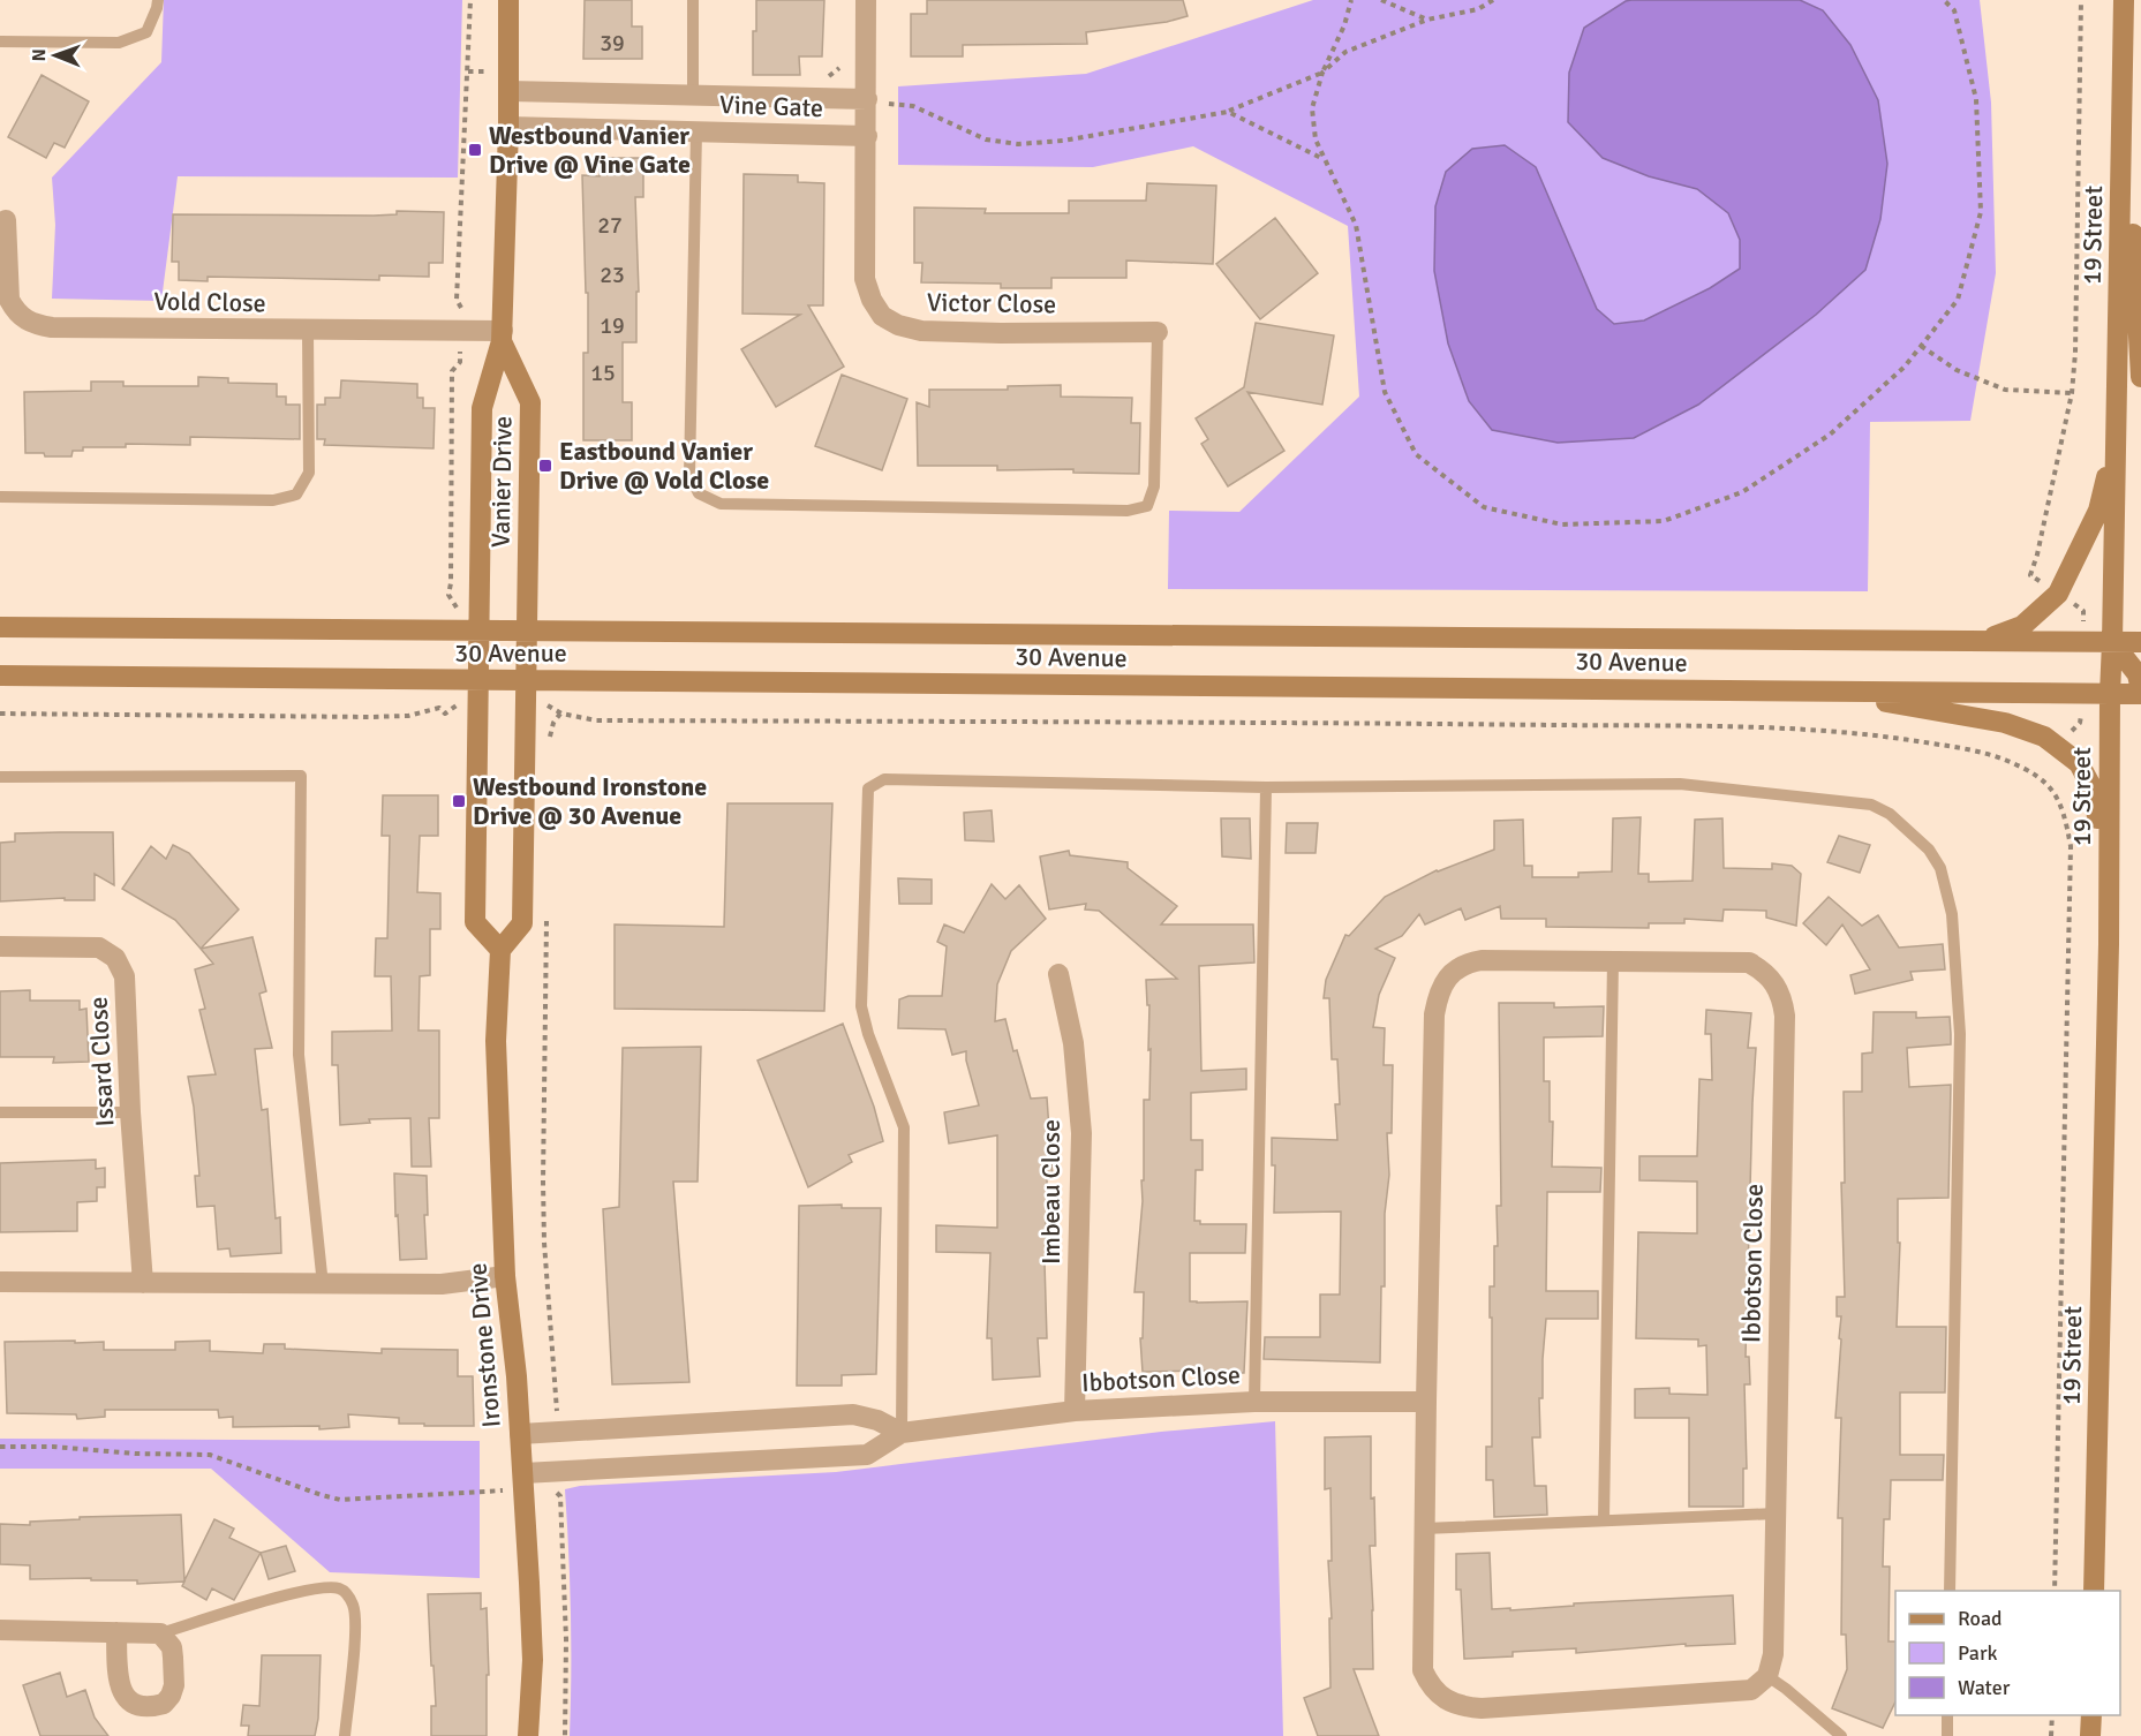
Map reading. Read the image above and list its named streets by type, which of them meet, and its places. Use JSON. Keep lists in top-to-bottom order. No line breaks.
{"streets":{"main road":["19 Street","Vanier Drive","30 Avenue","Ironstone Drive"],"street":["Vine Gate","Vold Close","Victor Close","Issard Close","Imbeau Close","Ibbotson Close"]},"crossings":[["Vine Gate","Victor Close"],["Vine Gate","Vanier Drive"],["19 Street","30 Avenue"],["Vold Close","Vanier Drive"],["Vanier Drive","30 Avenue"],["Imbeau Close","Ibbotson Close"],["Ibbotson Close","Ironstone Drive"]],"places":{"transit":["Westbound Vanier Drive @ Vine Gate","Eastbound Vanier Drive @ Vold Close","Westbound Ironstone Drive @ 30 Avenue"]},"house_numbers":["39","27","23","19","15"],"legend":["Road","Park","Water"],"north":"left"}
